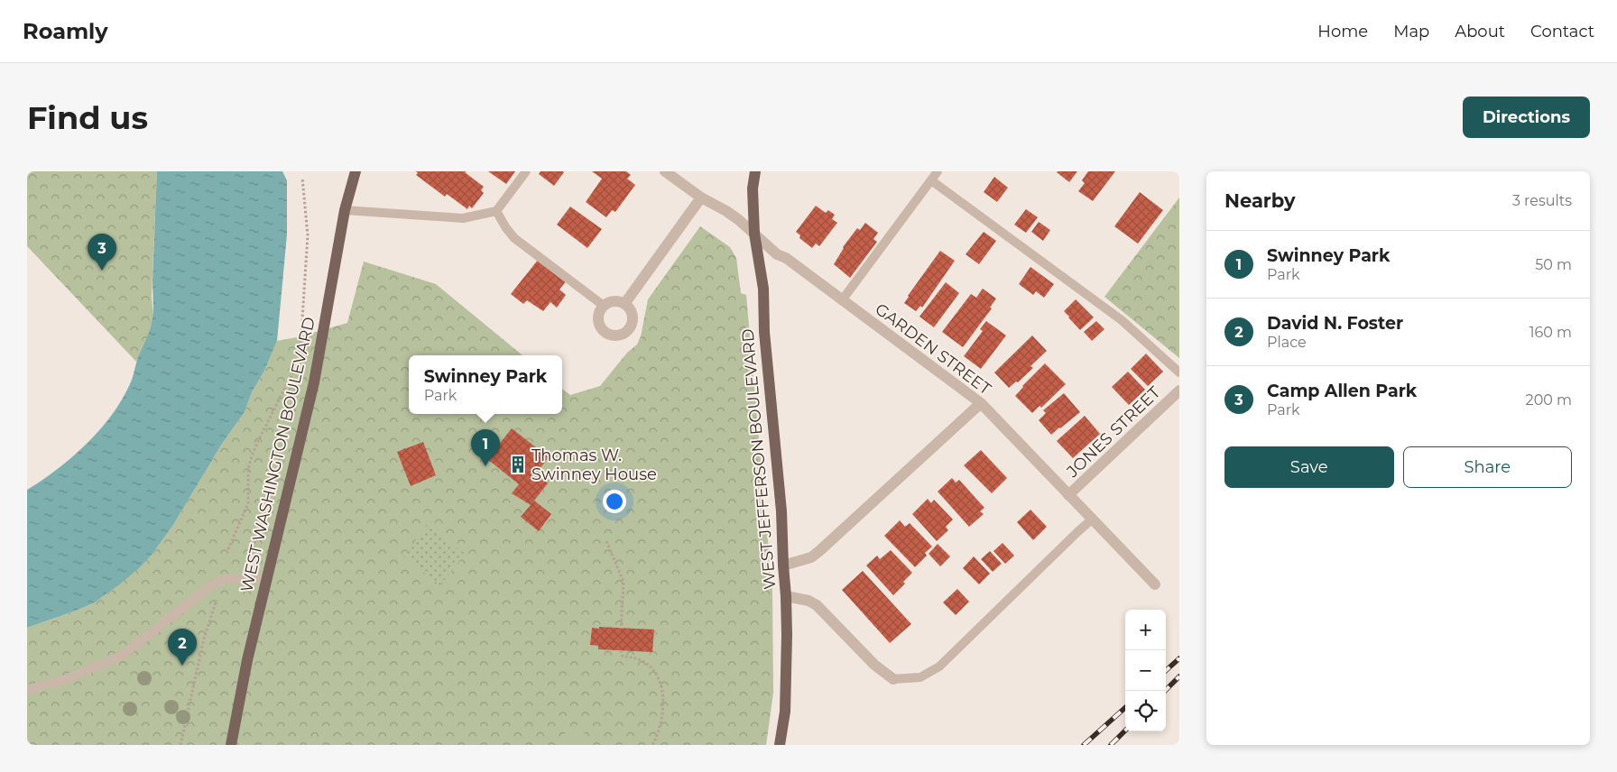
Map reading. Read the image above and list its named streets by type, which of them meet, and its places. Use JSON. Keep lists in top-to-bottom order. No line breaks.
{"streets":{"main road":["WEST WASHINGTON BOULEVARD","WEST JEFFERSON BOULEVARD"],"street":["GARDEN STREET","JONES STREET"]},"crossings":[["GARDEN STREET","JONES STREET"],["GARDEN STREET","WEST JEFFERSON BOULEVARD"]],"places":{"building":["Thomas W. Swinney House"]},"page":{"header":"Roamly","nav":["Home","Map","About","Contact"],"buttons":["Directions",["Save","Share"]],"title":"Find us","heading":["Nearby","3 results"],"list":[{"mark":"1","name":"Swinney Park","note":"Park","value":"50 m"},{"mark":"2","name":"David N. Foster","note":"Place","value":"160 m"},{"mark":"3","name":"Camp Allen Park","note":"Park","value":"200 m"}],"pins":["3","1","2"],"popup":["Swinney Park","Park"],"map_buttons":["+","−"]}}
